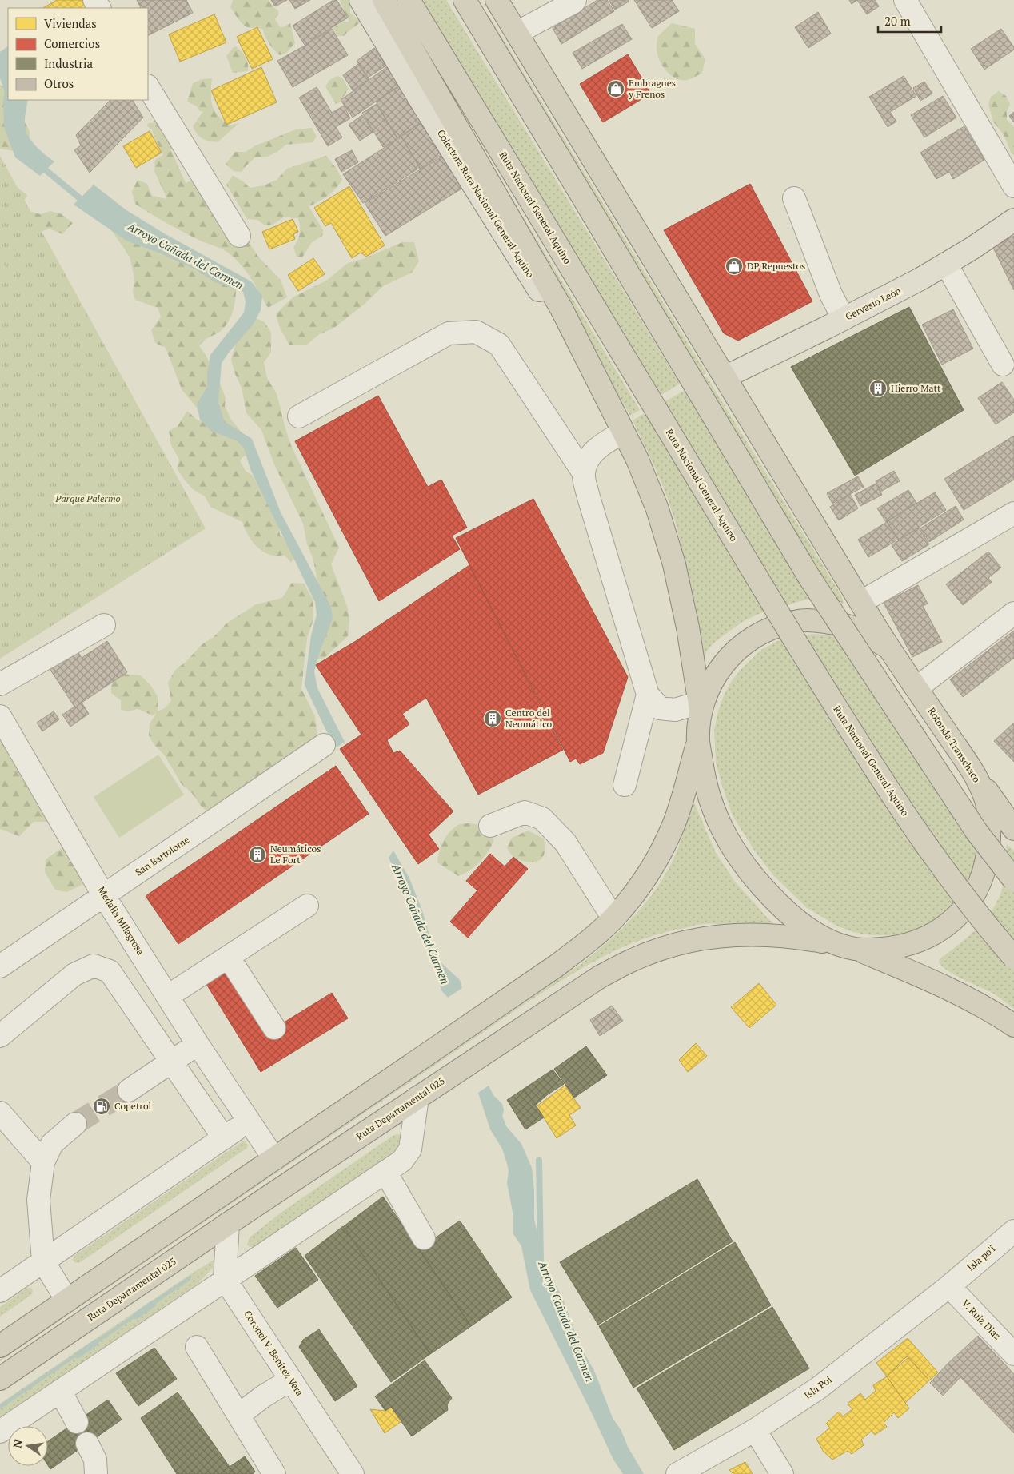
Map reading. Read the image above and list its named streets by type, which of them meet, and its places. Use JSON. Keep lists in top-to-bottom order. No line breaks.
{"streets":{"highway":["Ruta Nacional General Aquino","Rotonda Transchaco","Ruta Departamental 025"],"main road":["Colectora Ruta Nacional General Aquino","Gervasio León"],"street":["San Bartolome","Medalla Milagrosa","Isla po'i","V. Ruiz Diaz","Coronel V. Benitez Vera","Isla Poi"]},"crossings":[["Rotonda Transchaco","Ruta Departamental 025"],["San Bartolome","Medalla Milagrosa"],["Isla po'i","V. Ruiz Diaz"],["Isla po'i","Isla Poi"],["V. Ruiz Diaz","Isla Poi"]],"water":["Arroyo Cañada del Carmen"],"parks":["Parque Palermo"],"places":{"shop":["Embragues y Frenos","DP Repuestos"],"building":["Hierro Matt","Centro del Neumático","Neumáticos Le Fort"],"fuel station":["Copetrol"]},"legend":["Viviendas","Comercios","Industria","Otros"],"scale_bar":"20 m","north":"left"}
